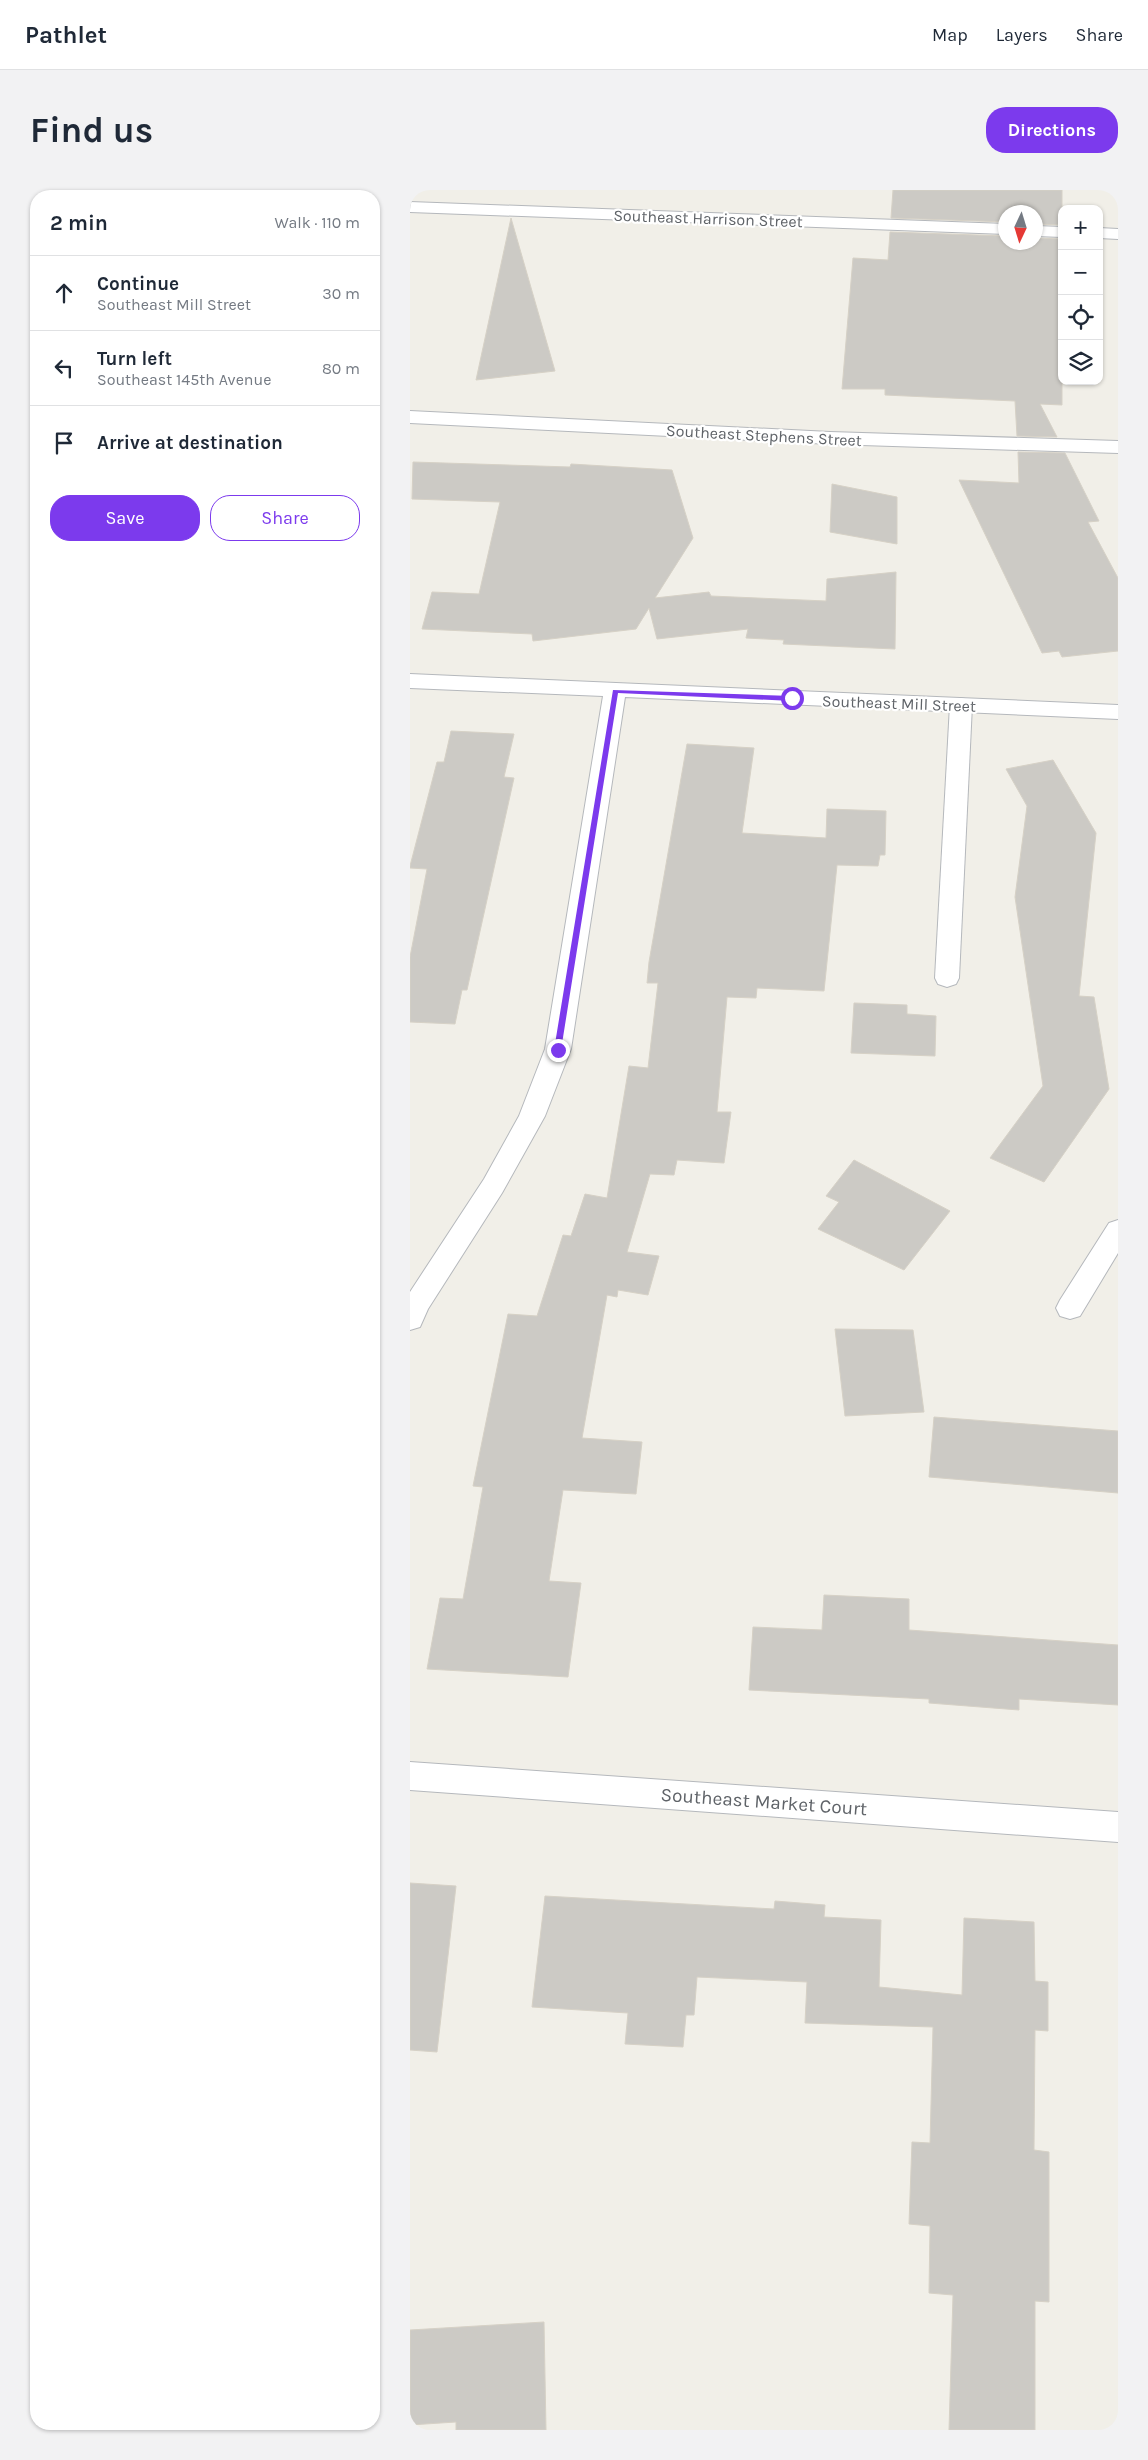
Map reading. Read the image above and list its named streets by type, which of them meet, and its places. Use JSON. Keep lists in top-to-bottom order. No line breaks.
{"streets":{"street":["Southeast Harrison Street","Southeast Stephens Street","Southeast Mill Street","Southeast Market Court"]},"north":"bottom","page":{"header":"Pathlet","nav":["Map","Layers","Share"],"buttons":["Directions",["Save","Share"]],"title":"Find us","heading":["2 min","Walk · 110 m"],"map_buttons":["+","−"],"list":[["Continue","Southeast Mill Street","30 m"],["Turn left","Southeast 145th Avenue","80 m"],"Arrive at destination"]}}
